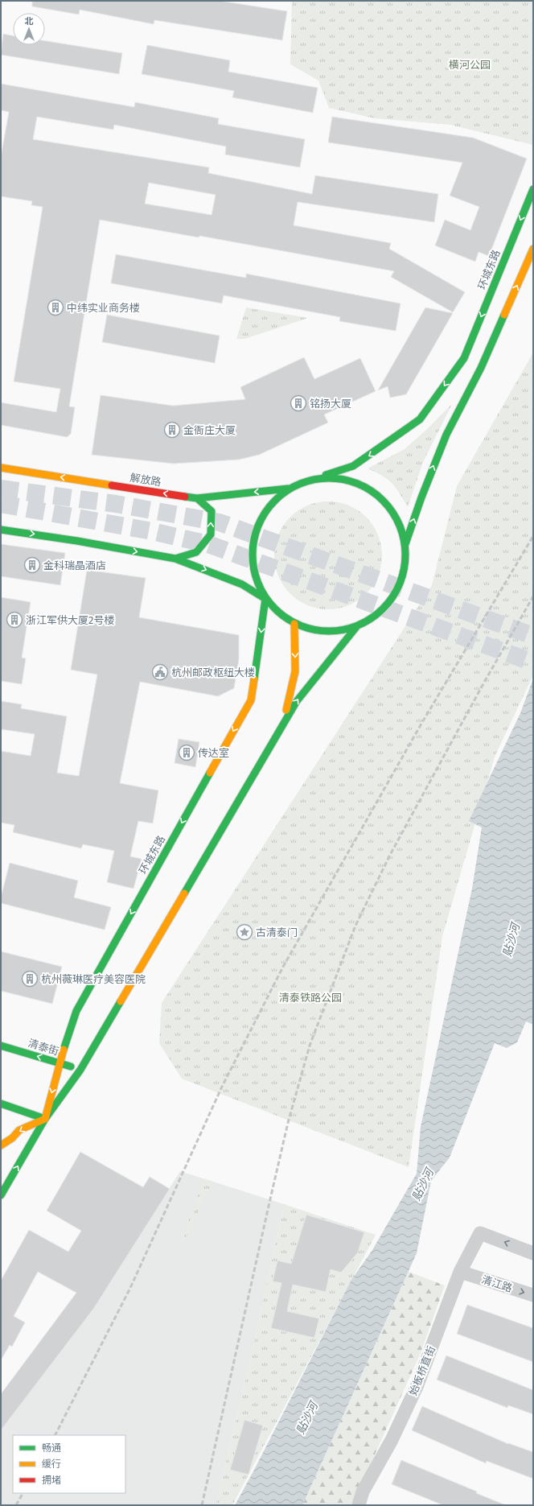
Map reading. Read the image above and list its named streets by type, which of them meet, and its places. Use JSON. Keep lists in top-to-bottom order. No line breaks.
{"streets":{"main road":["环城东路","解放路","清泰街"],"street":["清江路","始板桥直街"]},"crossings":[["环城东路","清泰街"],["清江路","始板桥直街"]],"one_way":["清江路"],"water":["贴沙河"],"parks":["横河公园","清泰铁路公园"],"places":{"building":["中纬实业商务楼","铭扬大厦","金衙庄大厦","金科瑞晶酒店","浙江军供大厦2号楼","传达室","杭州薇琳医疗美容医院"],"public building":["杭州邮政枢纽大楼"],"place":["古清泰门"]},"legend":["畅通","缓行","拥堵"],"north":"top"}
